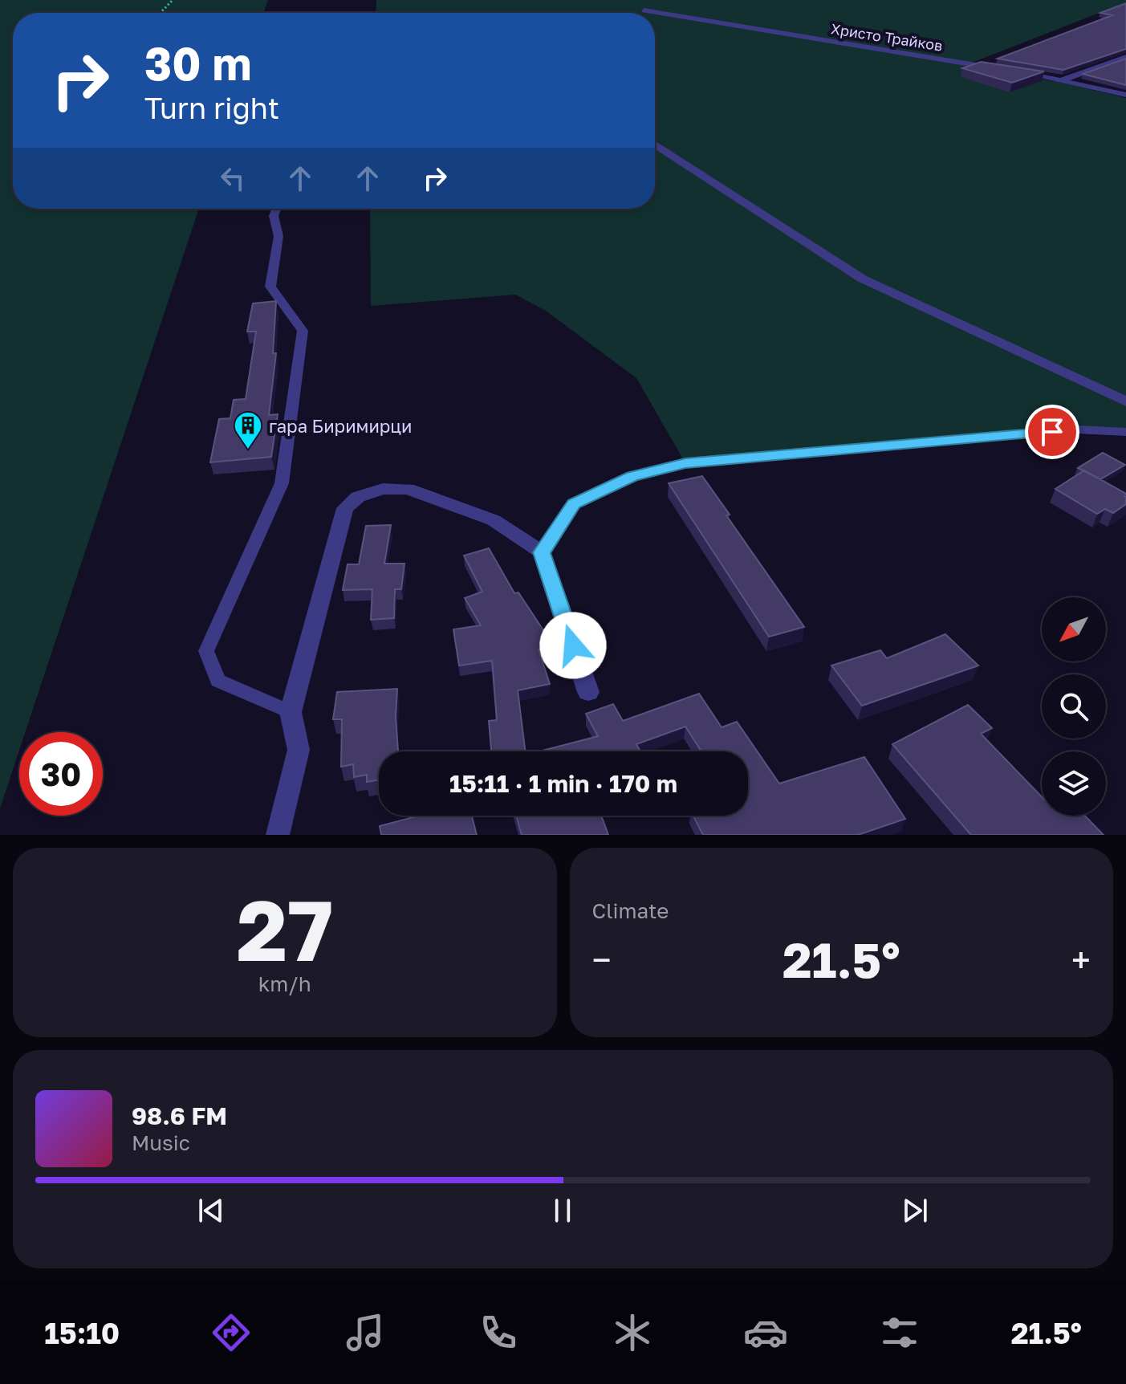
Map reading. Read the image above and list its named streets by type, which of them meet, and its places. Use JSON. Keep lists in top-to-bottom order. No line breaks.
{"streets":{"street":["Христо Трайков"]},"places":{"building":["гара Биримирци"]},"north":"bottom left","page":{"turn":["30 m","Turn right"],"limit":"30","trip":"15:11 · 1 min · 170 m","tile":[["27","km/h"],"Climate"],"heat":["−","21.5°","+"],"song":["98.6 FM","Music"],"tabs":["15:10","21.5°"]}}
